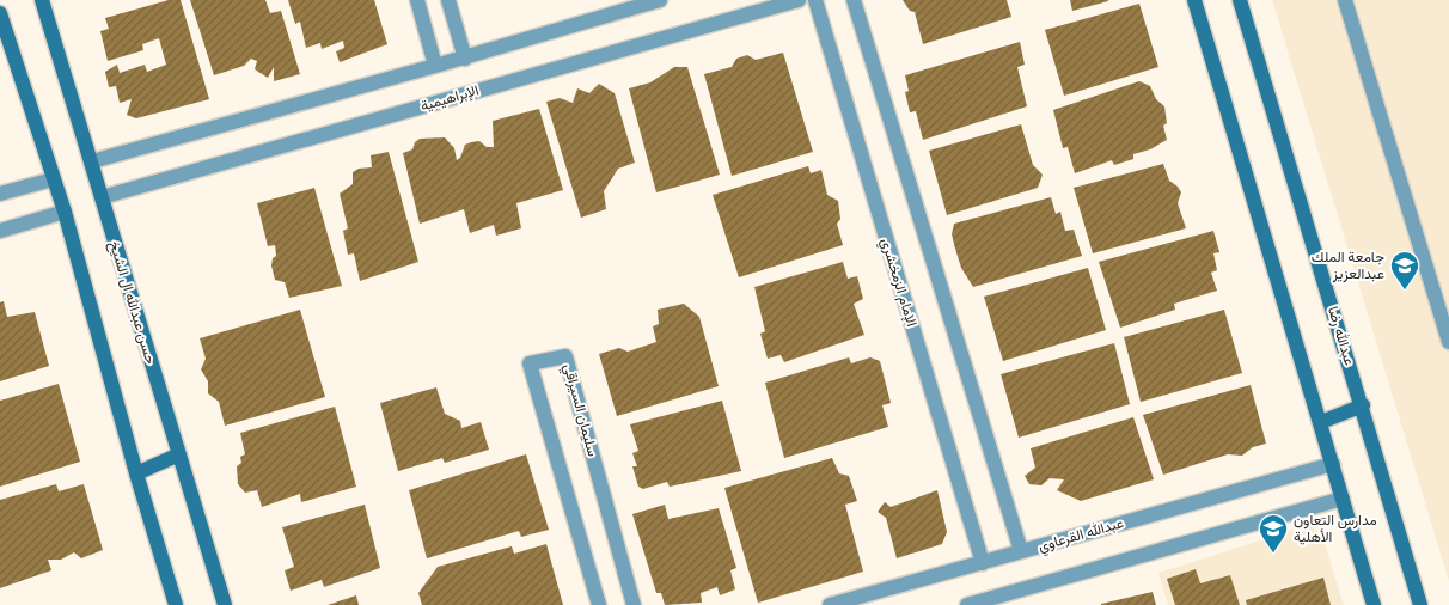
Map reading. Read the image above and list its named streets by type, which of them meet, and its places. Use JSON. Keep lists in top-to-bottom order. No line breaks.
{"streets":{"street":["الإبراهيمية","الإمام الزمخشري","حسن عبدالله ال الشيخ","عبدالله رضا","سليمان السيراقي","عبدالله القرعاوي"]},"crossings":[["الإبراهيمية","حسن عبدالله ال الشيخ"],["الإمام الزمخشري","عبدالله القرعاوي"]],"places":{"school or university":["جامعة الملك عبدالعزيز","مدارس التعاون الأهلية"]}}
